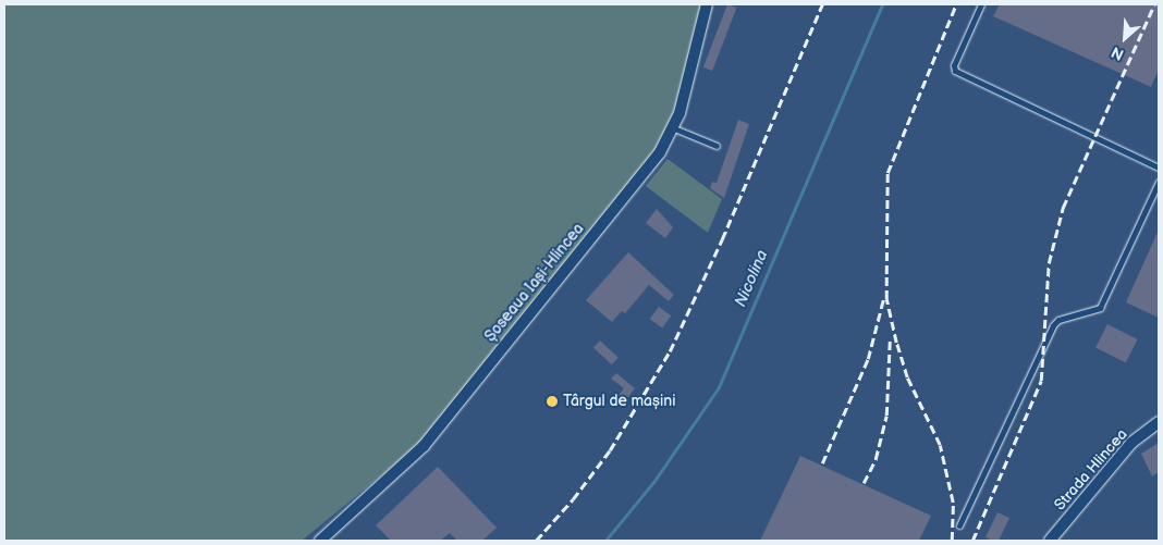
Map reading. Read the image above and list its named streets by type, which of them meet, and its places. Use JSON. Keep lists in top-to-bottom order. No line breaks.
{"streets":{"street":["Șoseaua Iași-Hlincea","Strada Hlincea"]},"water":["Nicolina"],"places":["Târgul de mașini"],"north":"bottom left"}
